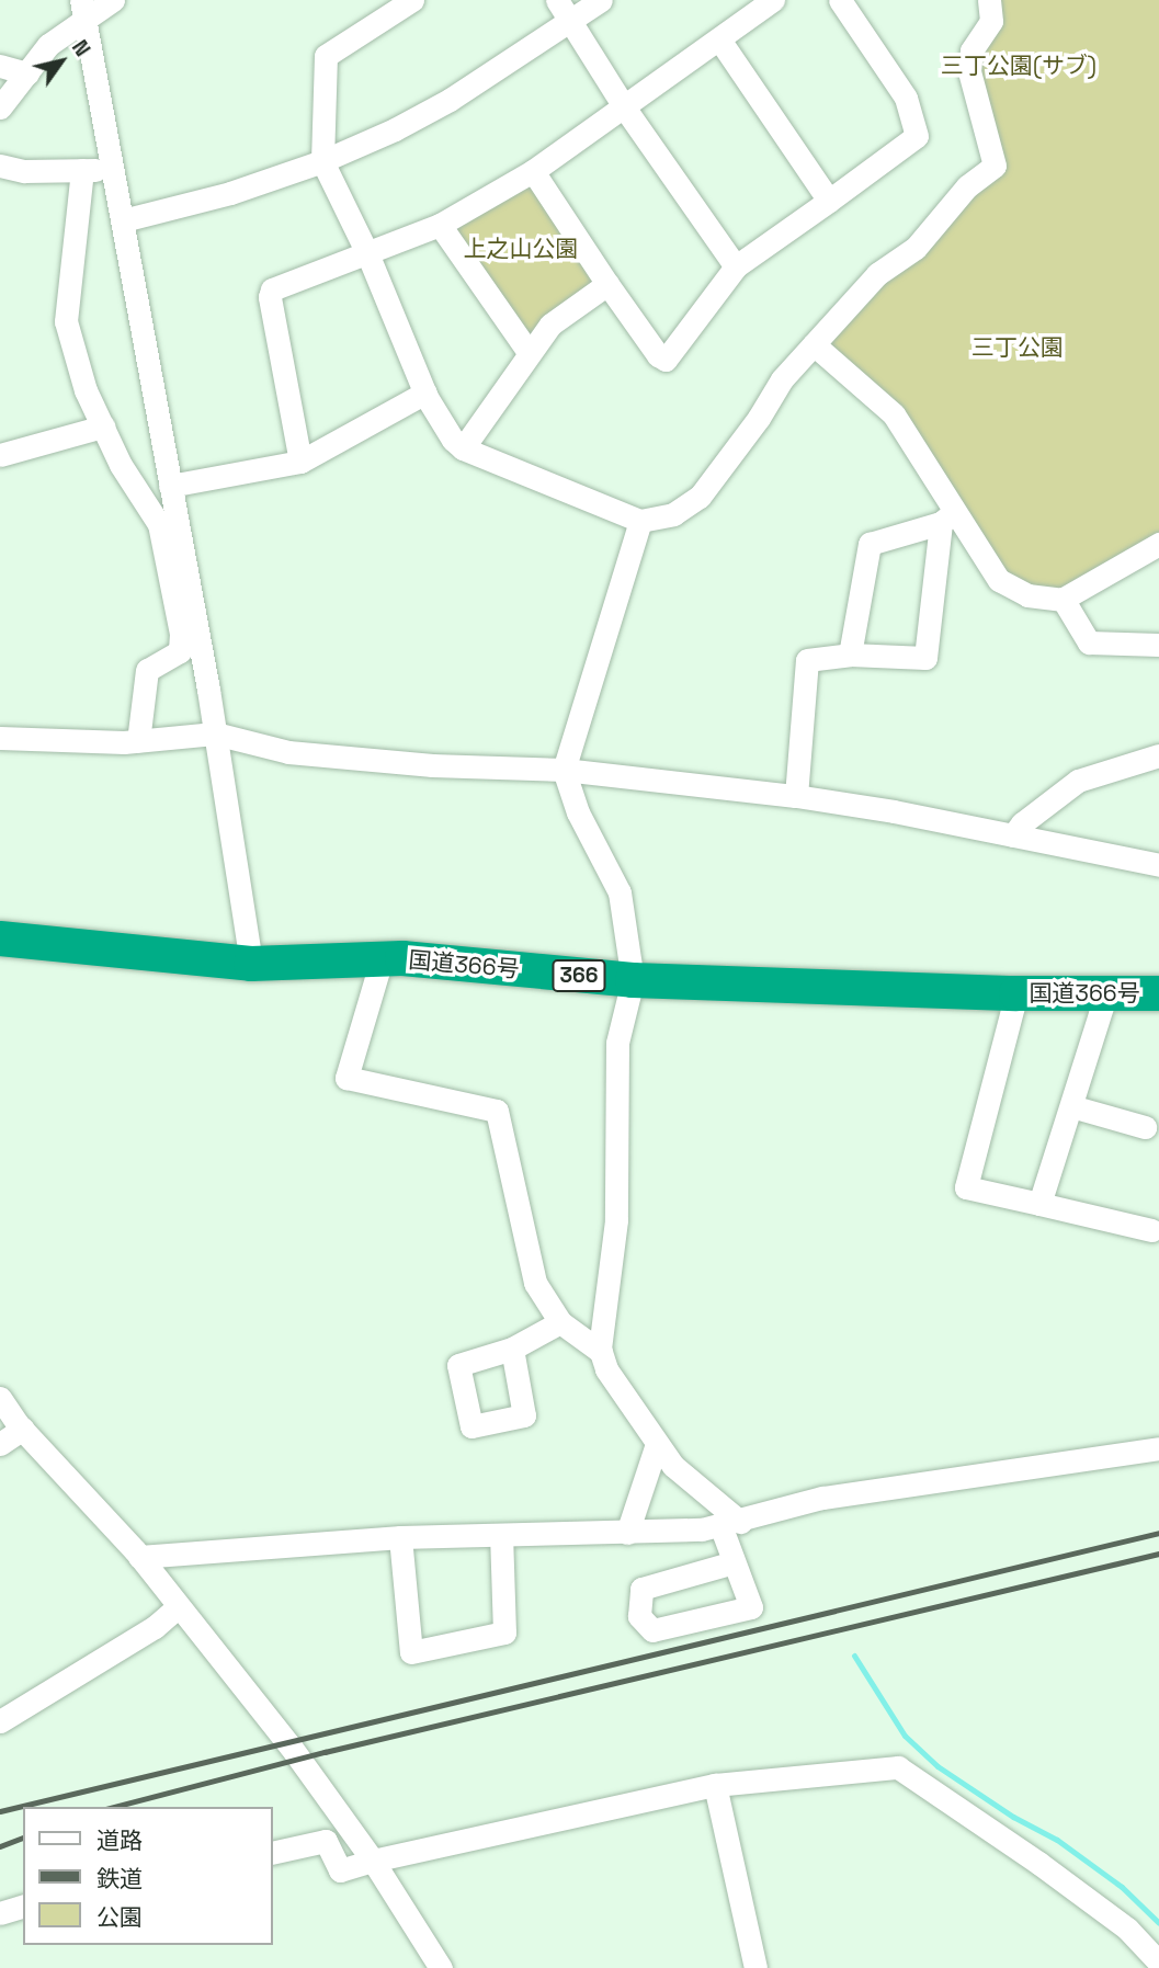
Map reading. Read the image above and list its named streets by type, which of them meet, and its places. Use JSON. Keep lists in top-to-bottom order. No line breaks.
{"streets":{"highway":["国道366号","366"]},"parks":["三丁公園(サブ)","上之山公園","三丁公園"],"legend":["道路","鉄道","公園"],"north":"top right"}
